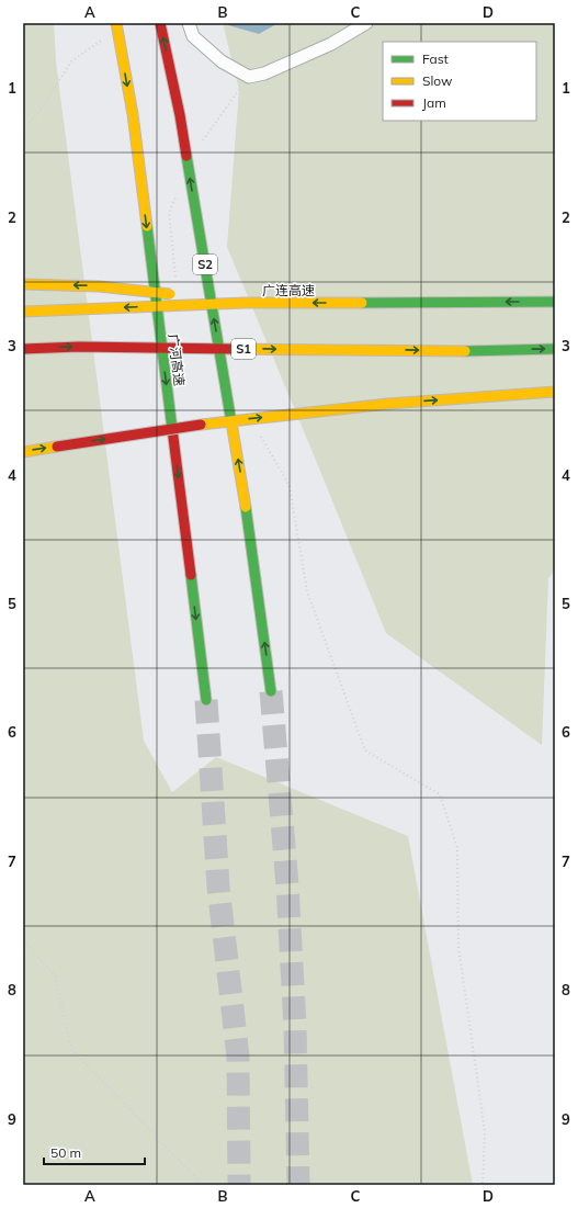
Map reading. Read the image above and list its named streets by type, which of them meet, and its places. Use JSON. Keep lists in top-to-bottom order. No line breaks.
{"streets":{"highway":["S2","广连高速","S1","广河高速"]},"legend":["Fast","Slow","Jam"],"scale_bar":"50 m","grid":{"columns":["A","B","C","D"],"rows":["1","2","3","4","5","6","7","8","9"]}}
